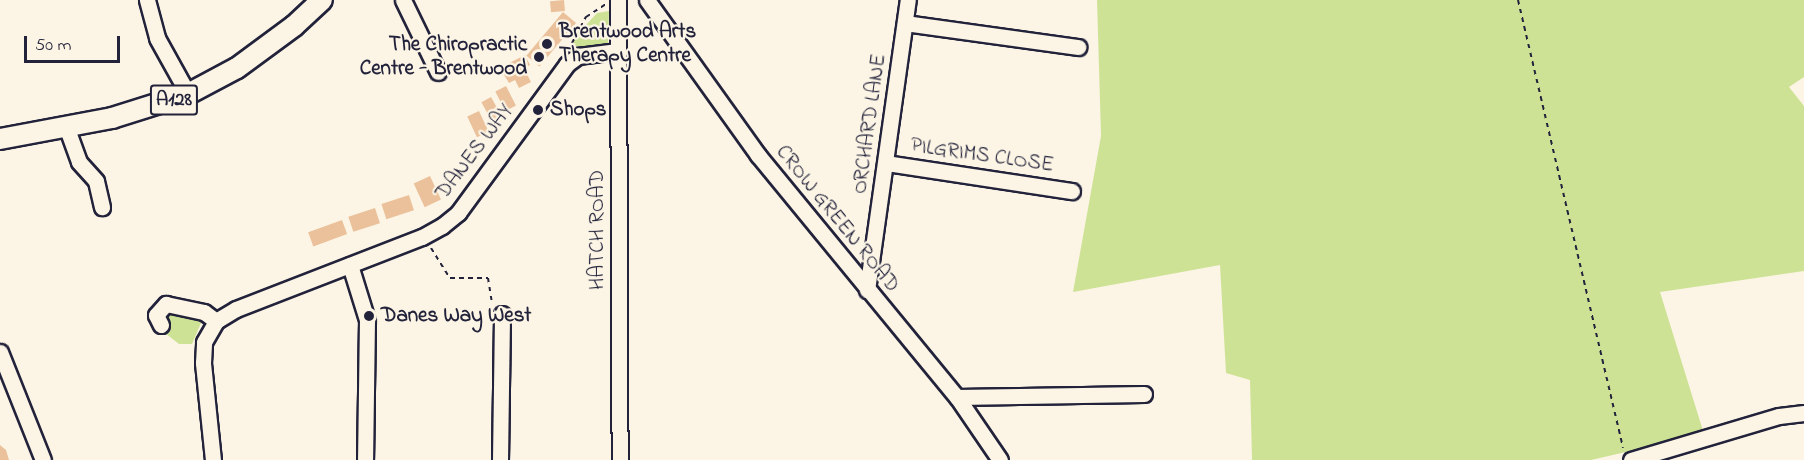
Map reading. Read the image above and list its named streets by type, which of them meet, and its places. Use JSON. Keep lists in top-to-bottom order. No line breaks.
{"streets":{"main road":["A128"],"street":["ORCHARD LANE","DANES WAY","PILGRIMS CLOSE","CROW GREEN ROAD","HATCH ROAD"]},"crossings":[["ORCHARD LANE","PILGRIMS CLOSE"],["ORCHARD LANE","CROW GREEN ROAD"]],"places":["Brentwood Arts Therapy Centre","The Chiropractic Centre - Brentwood","Shops","Danes Way West"],"scale_bar":"50 m"}
